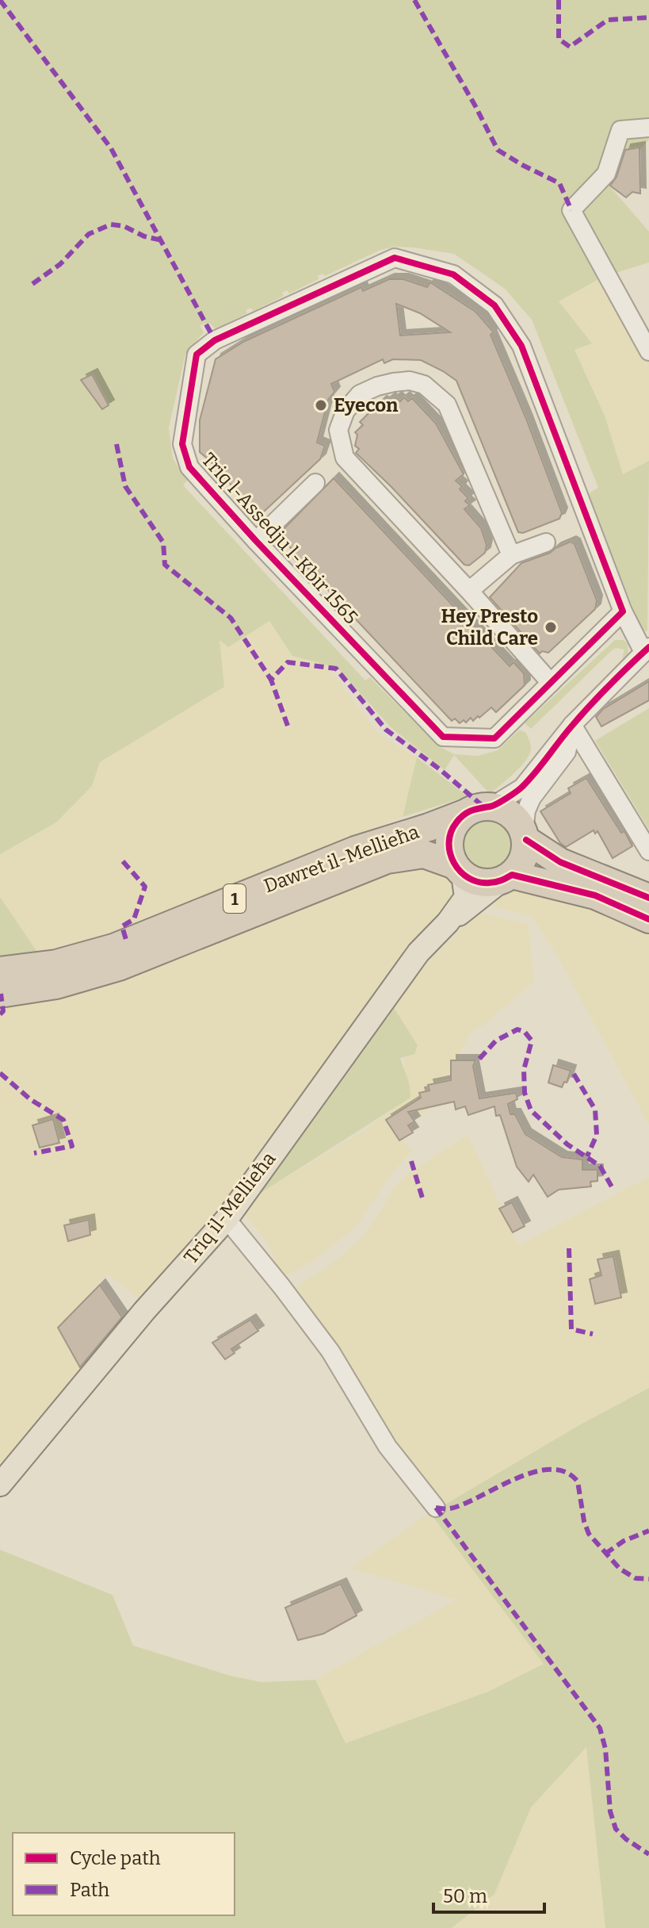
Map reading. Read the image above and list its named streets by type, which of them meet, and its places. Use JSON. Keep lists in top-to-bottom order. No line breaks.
{"streets":{"highway":["Dawret il-Mellieħa","1"],"main road":["Triq il-Mellieħa"],"street":["Triq l-Assedju l-Kbir 1565"]},"crossings":[["Dawret il-Mellieħa","Triq il-Mellieħa"]],"places":["Eyecon","Hey Presto Child Care"],"legend":["Cycle path","Path"],"scale_bar":"50 m"}
